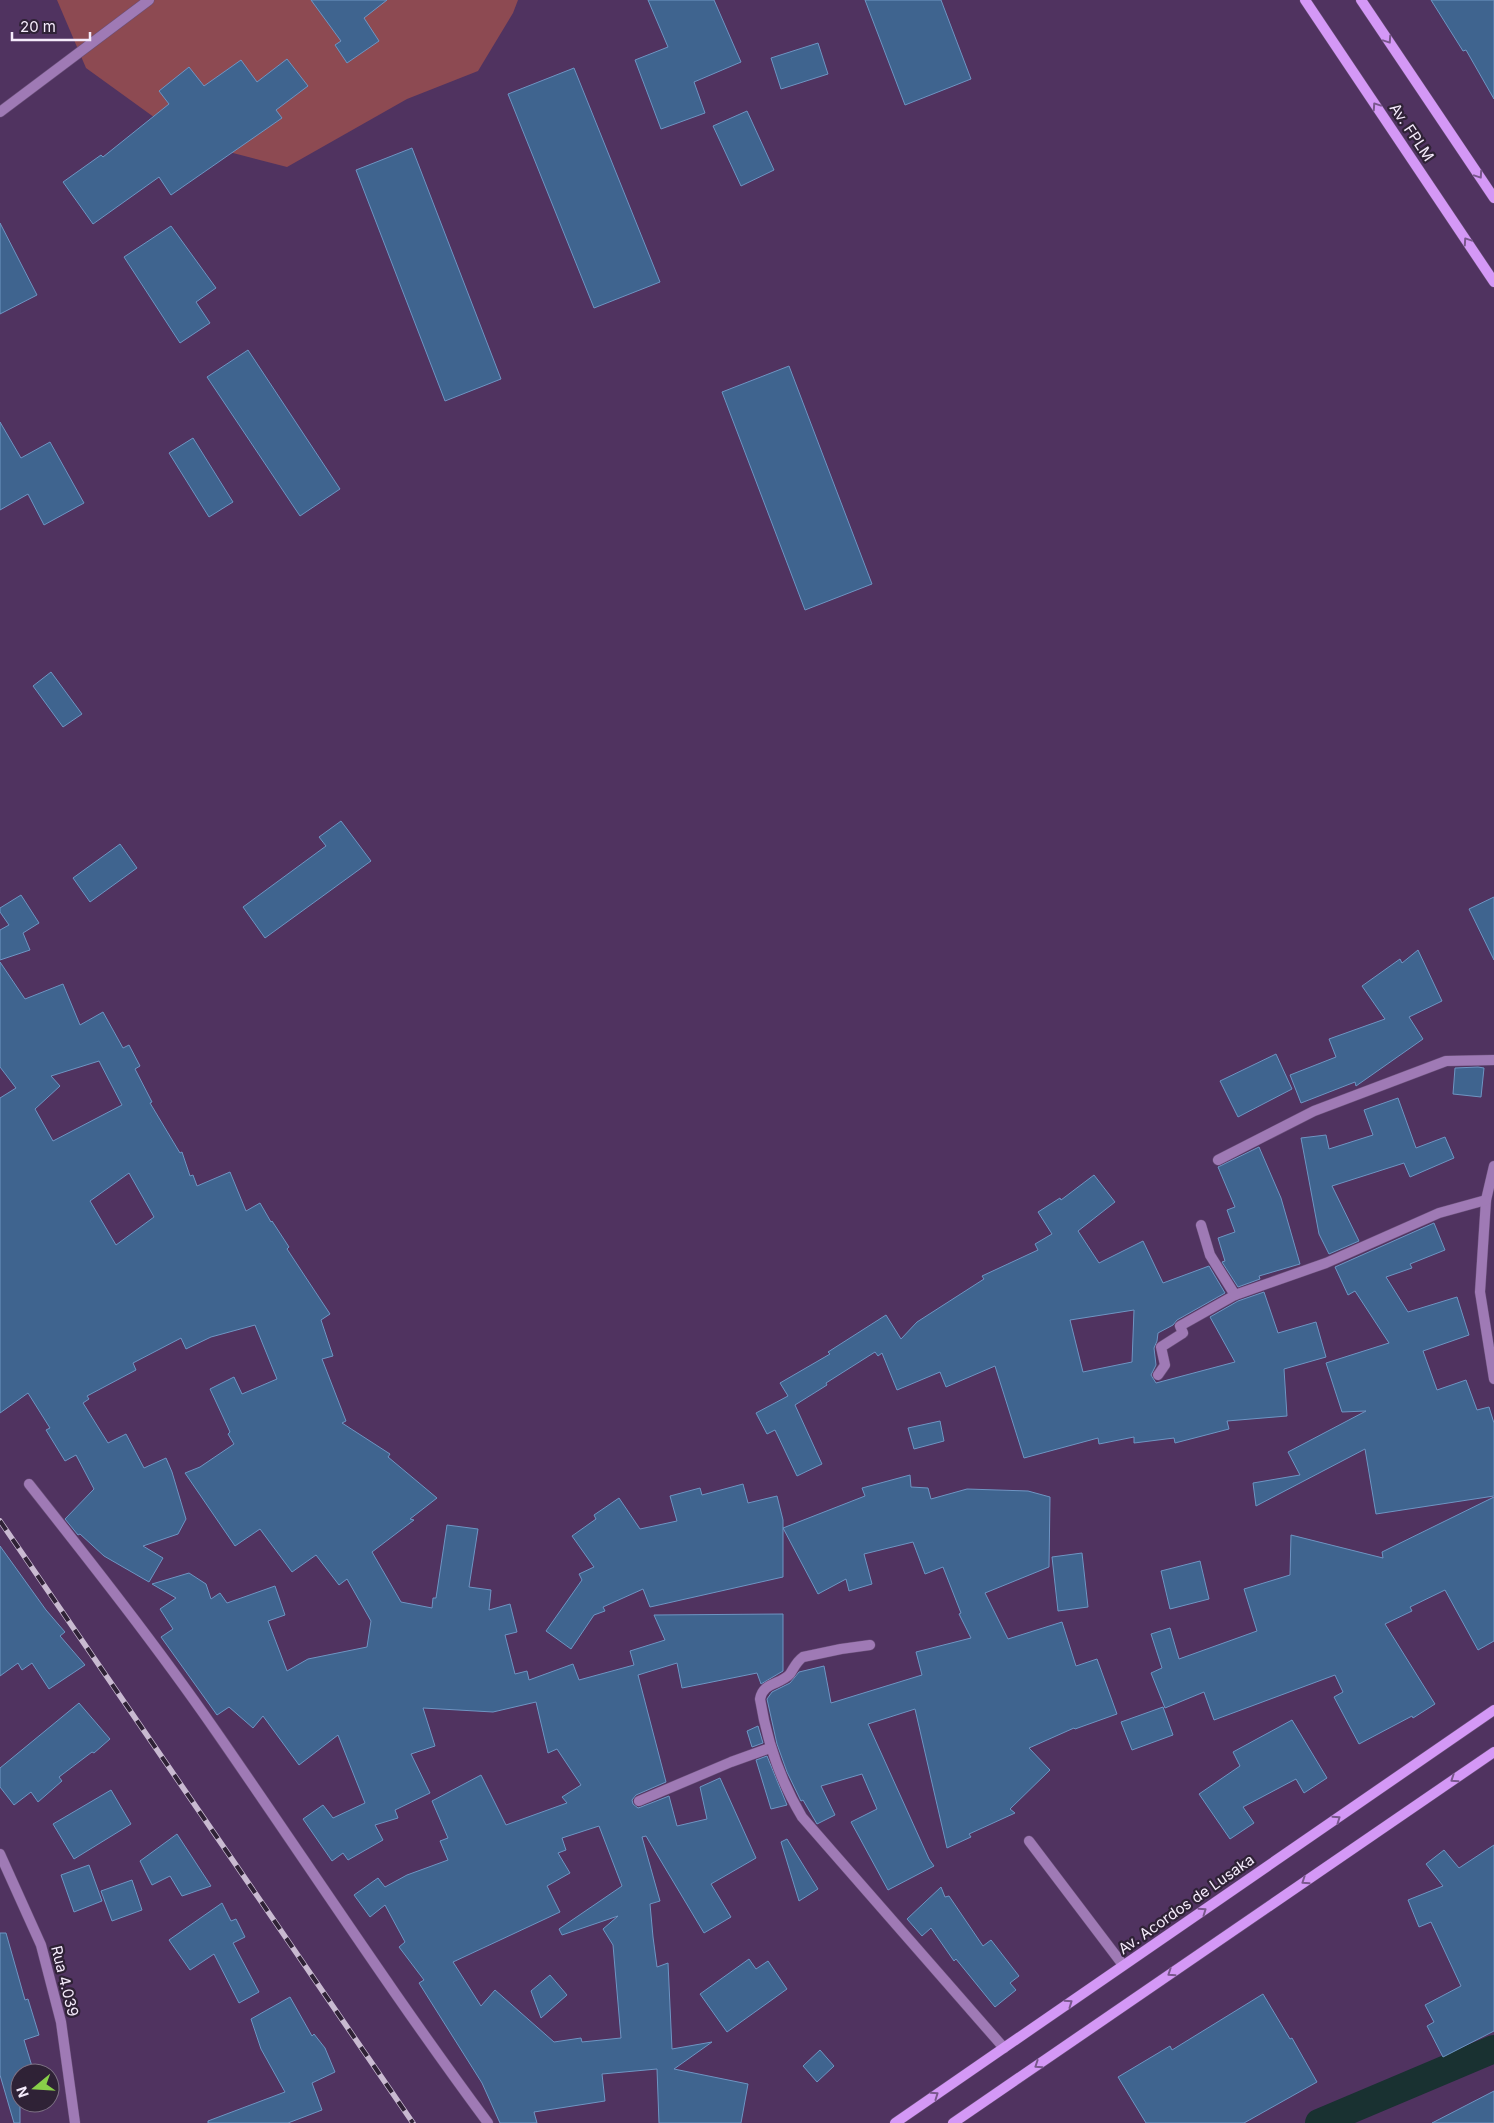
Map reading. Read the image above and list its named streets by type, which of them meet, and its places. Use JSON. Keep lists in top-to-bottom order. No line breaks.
{"streets":{"main road":["Av. FPLM","Av. Acordos de Lusaka"],"street":["Rua 4.039"]},"scale_bar":"20 m","north":"left"}
